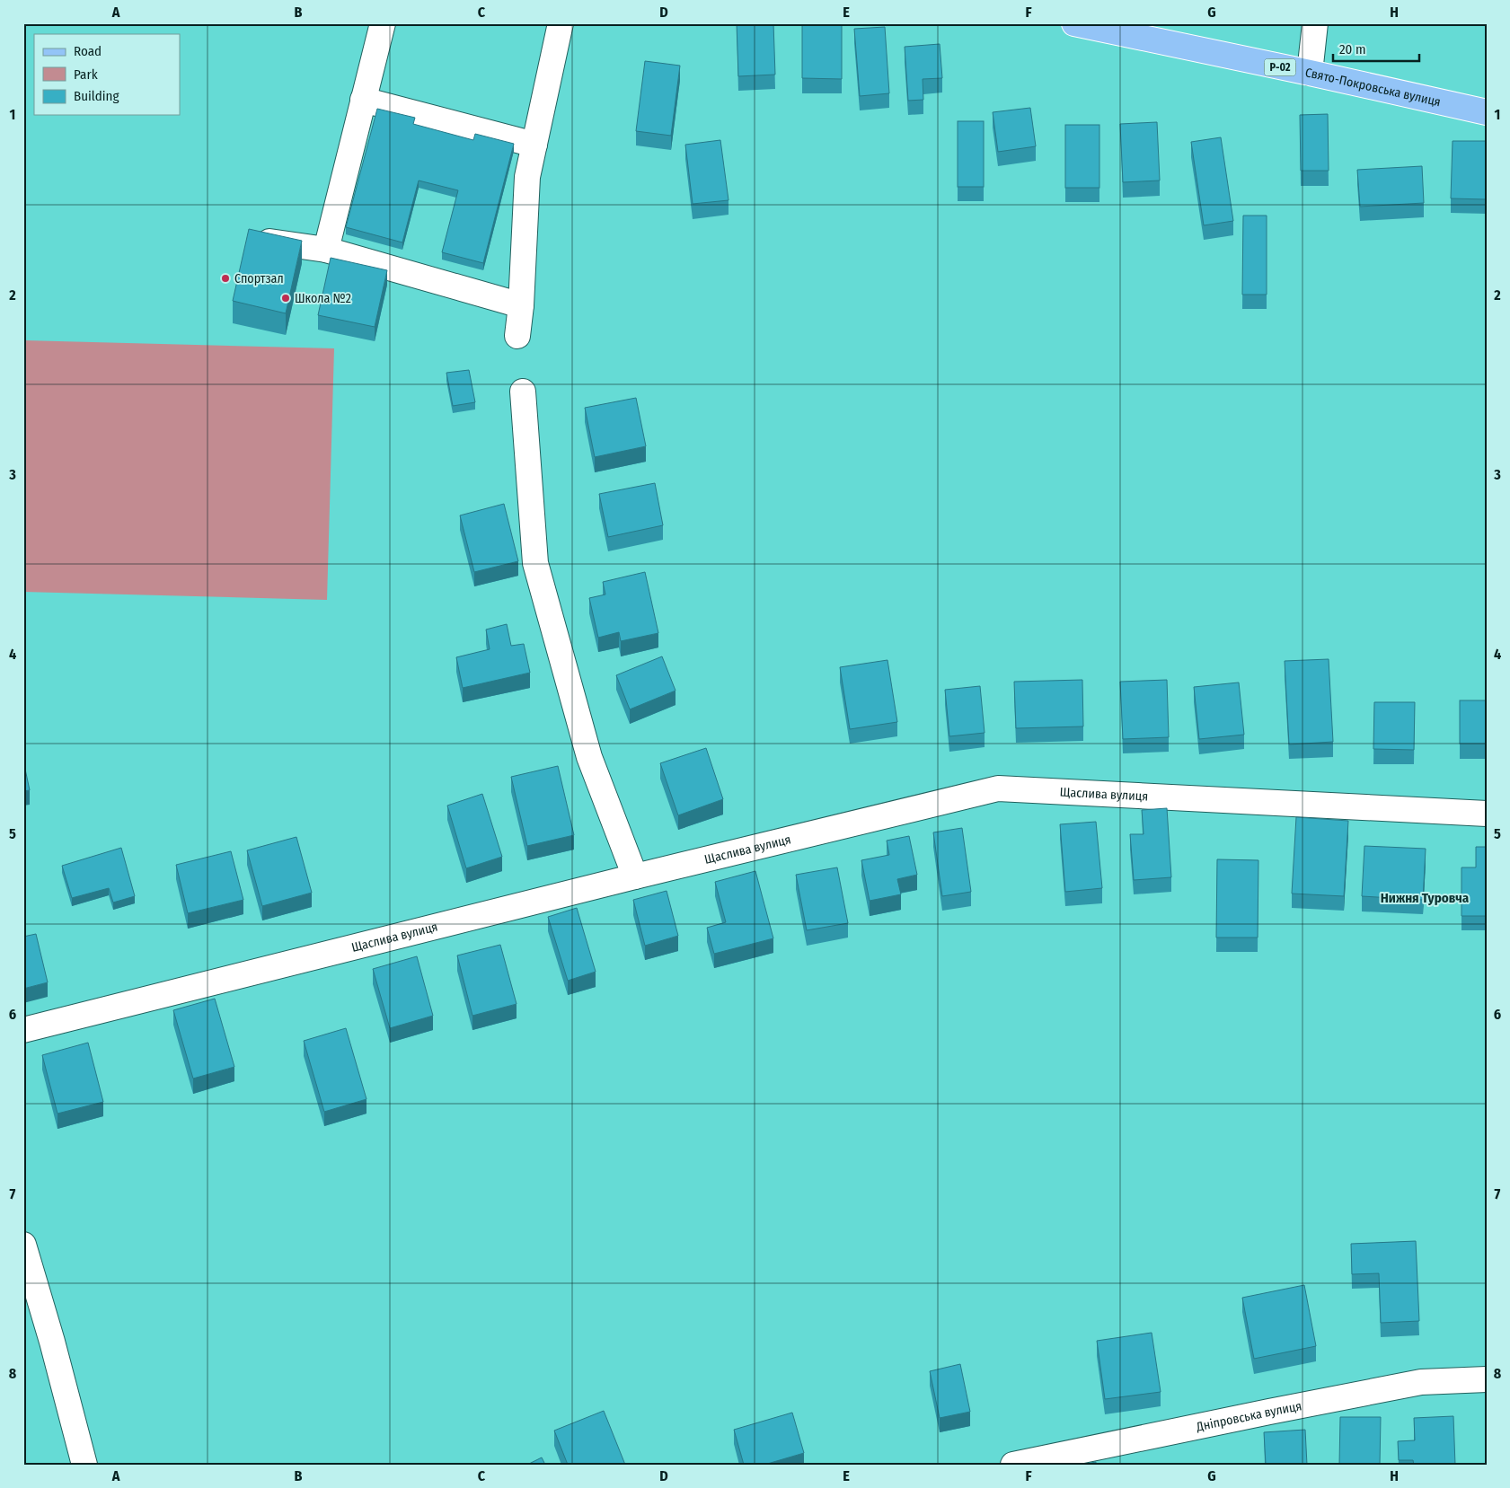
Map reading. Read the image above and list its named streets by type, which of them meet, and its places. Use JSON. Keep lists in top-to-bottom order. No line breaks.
{"streets":{"main road":["Р-02","Свято-Покровська вулиця"],"street":["Щаслива вулиця","Дніпровська вулиця"]},"districts":["Нижня Туровча"],"places":["Спортзал","Школа №2"],"legend":["Road","Park","Building"],"scale_bar":"20 m","grid":{"columns":["A","B","C","D","E","F","G","H"],"rows":["1","2","3","4","5","6","7","8"]}}
